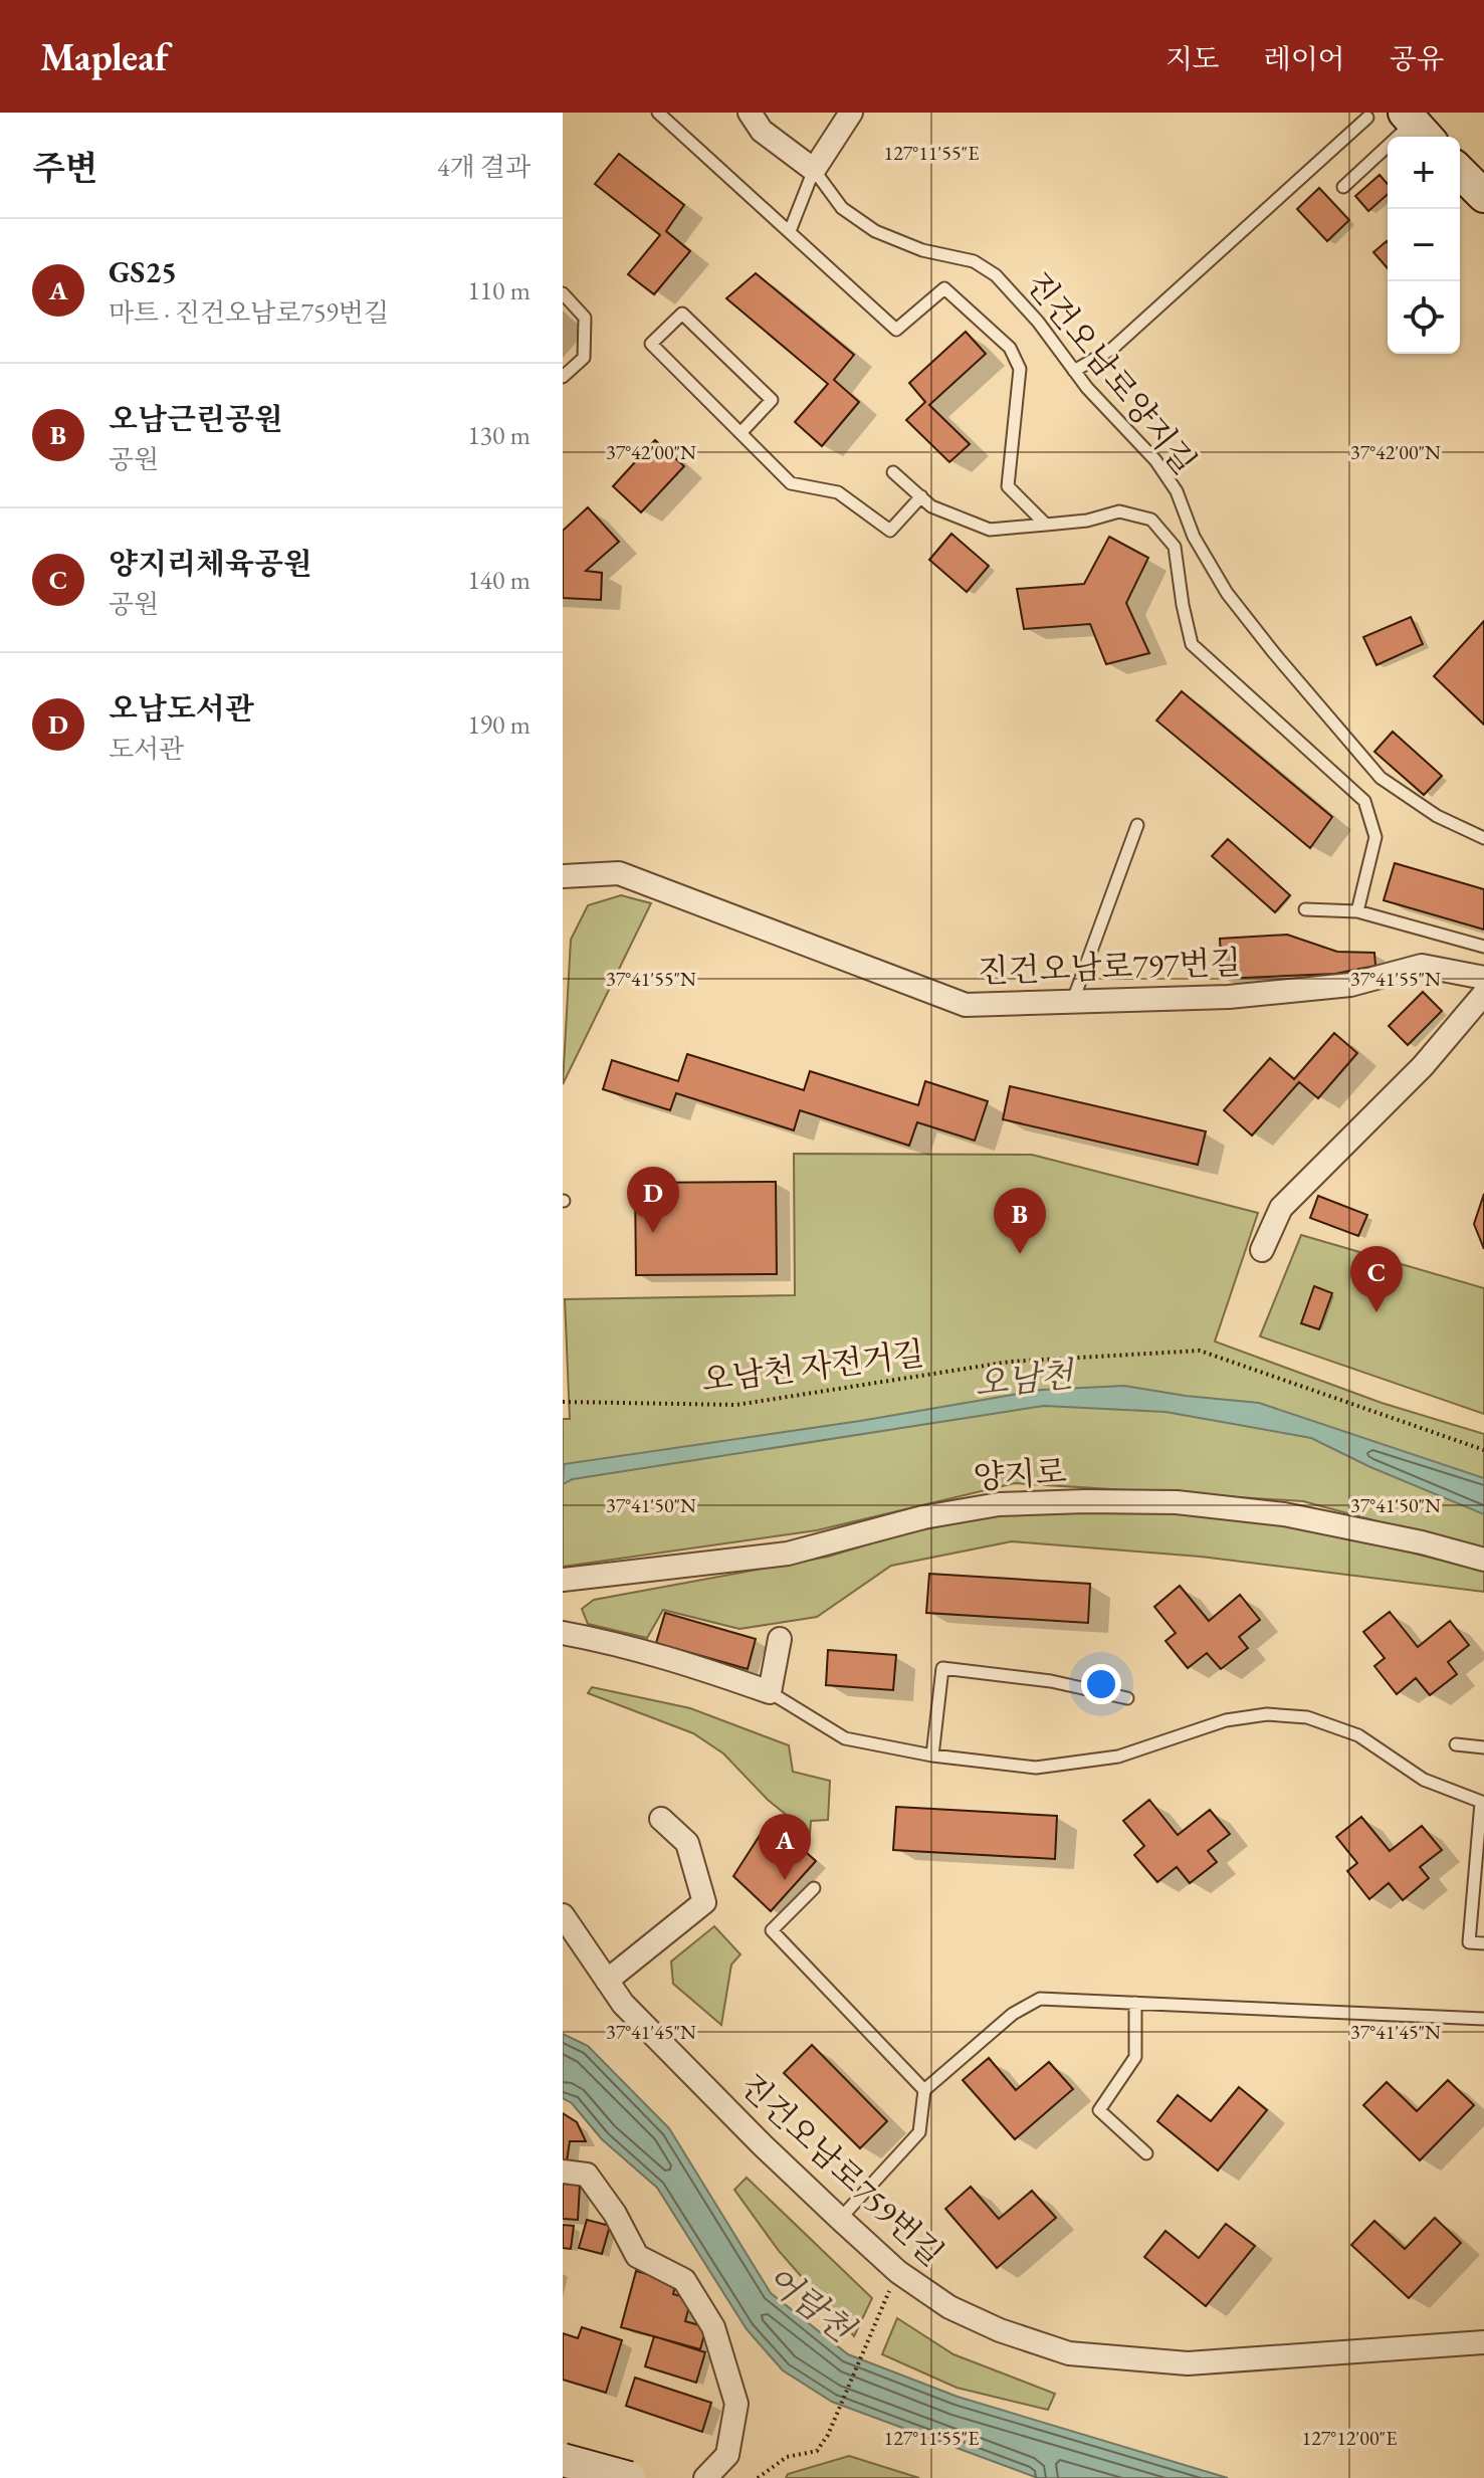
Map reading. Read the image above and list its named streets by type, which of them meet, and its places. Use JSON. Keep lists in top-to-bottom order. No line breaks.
{"streets":{"street":["진건오남로797번길","양지로","진건오남로759번길"],"lane":["진건오남로양지길"],"path":["오남천 자전거길"]},"water":["오남천","어람천"],"page":{"header":"Mapleaf","nav":["지도","레이어","공유"],"heading":["주변","4개 결과"],"map_buttons":["+","−"],"list":[{"mark":"A","name":"GS25","note":"마트 · 진건오남로759번길","value":"110 m"},{"mark":"B","name":"오남근린공원","note":"공원","value":"130 m"},{"mark":"C","name":"양지리체육공원","note":"공원","value":"140 m"},{"mark":"D","name":"오남도서관","note":"도서관","value":"190 m"}],"pins":["D","B","C","A"]},"coordinates":["127°11'55\"E","37°42'00\"N","37°41'55\"N","37°41'50\"N","37°41'45\"N","127°12'00\"E"]}
